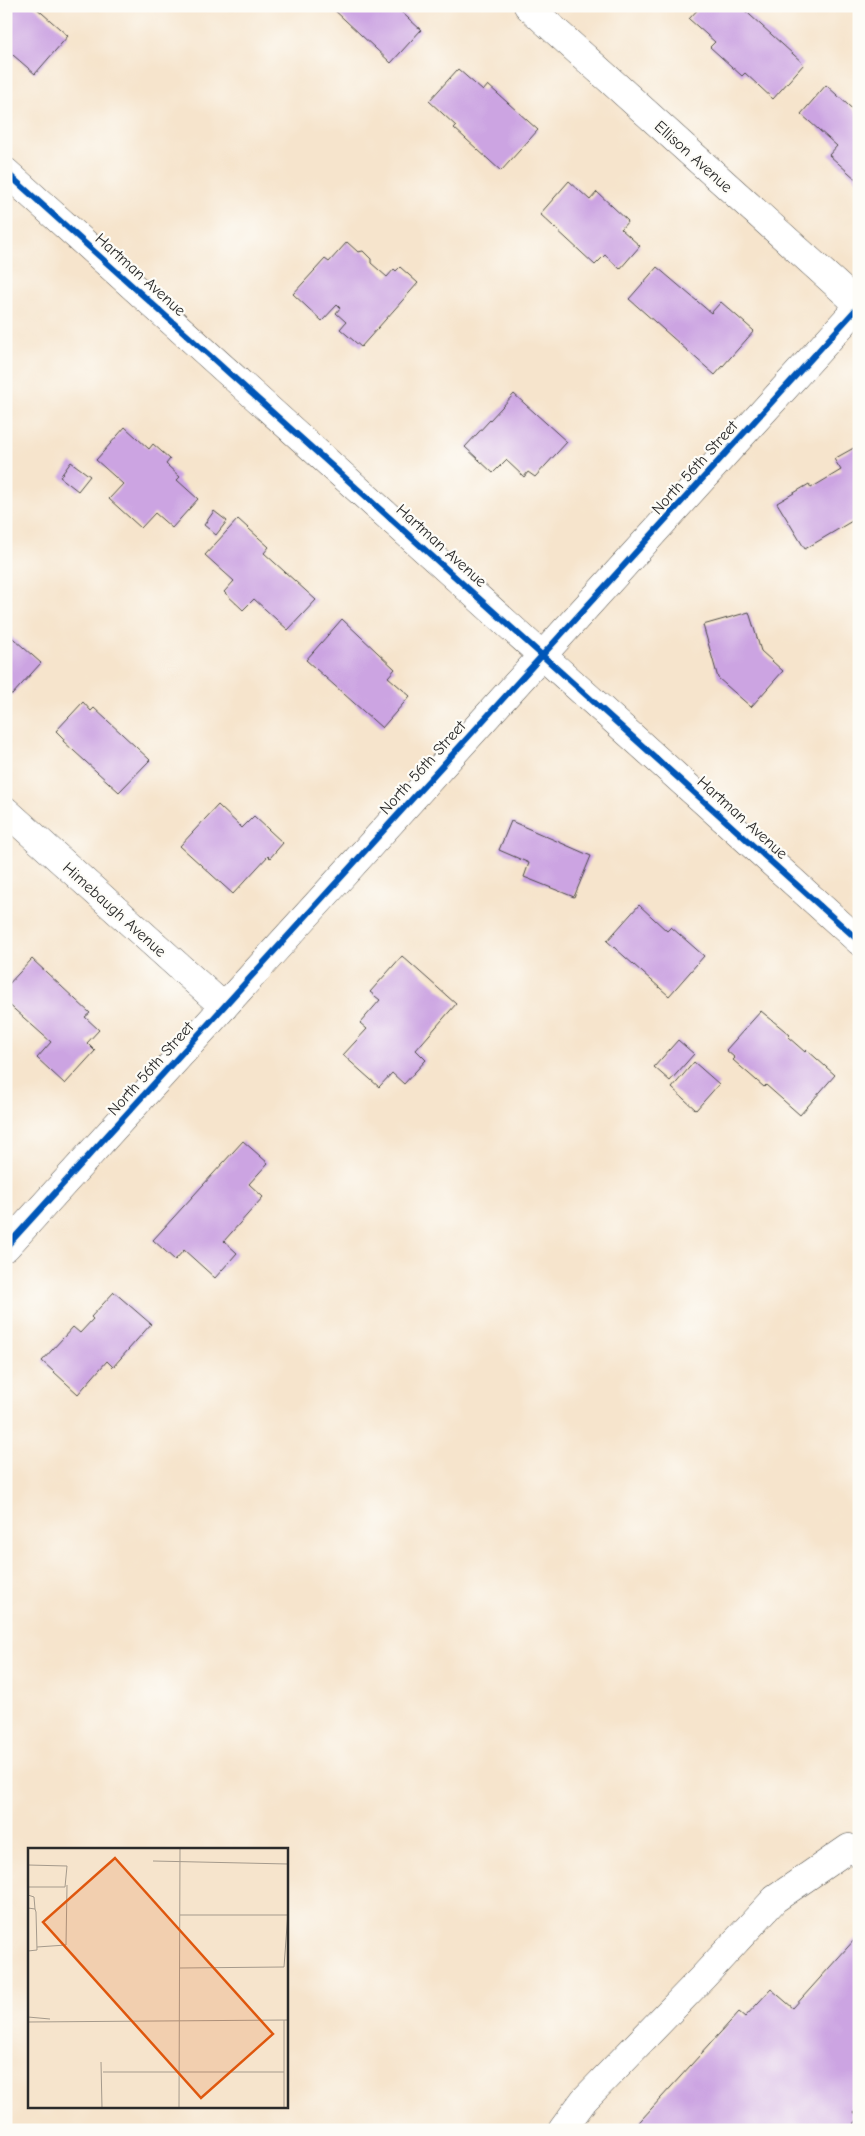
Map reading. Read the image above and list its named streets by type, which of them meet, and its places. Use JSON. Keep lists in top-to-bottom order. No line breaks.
{"streets":{"street":["Ellison Avenue","Hartman Avenue","North 56th Street","Himebaugh Avenue"]},"crossings":[["Ellison Avenue","North 56th Street"],["Hartman Avenue","North 56th Street"],["North 56th Street","Himebaugh Avenue"]]}
